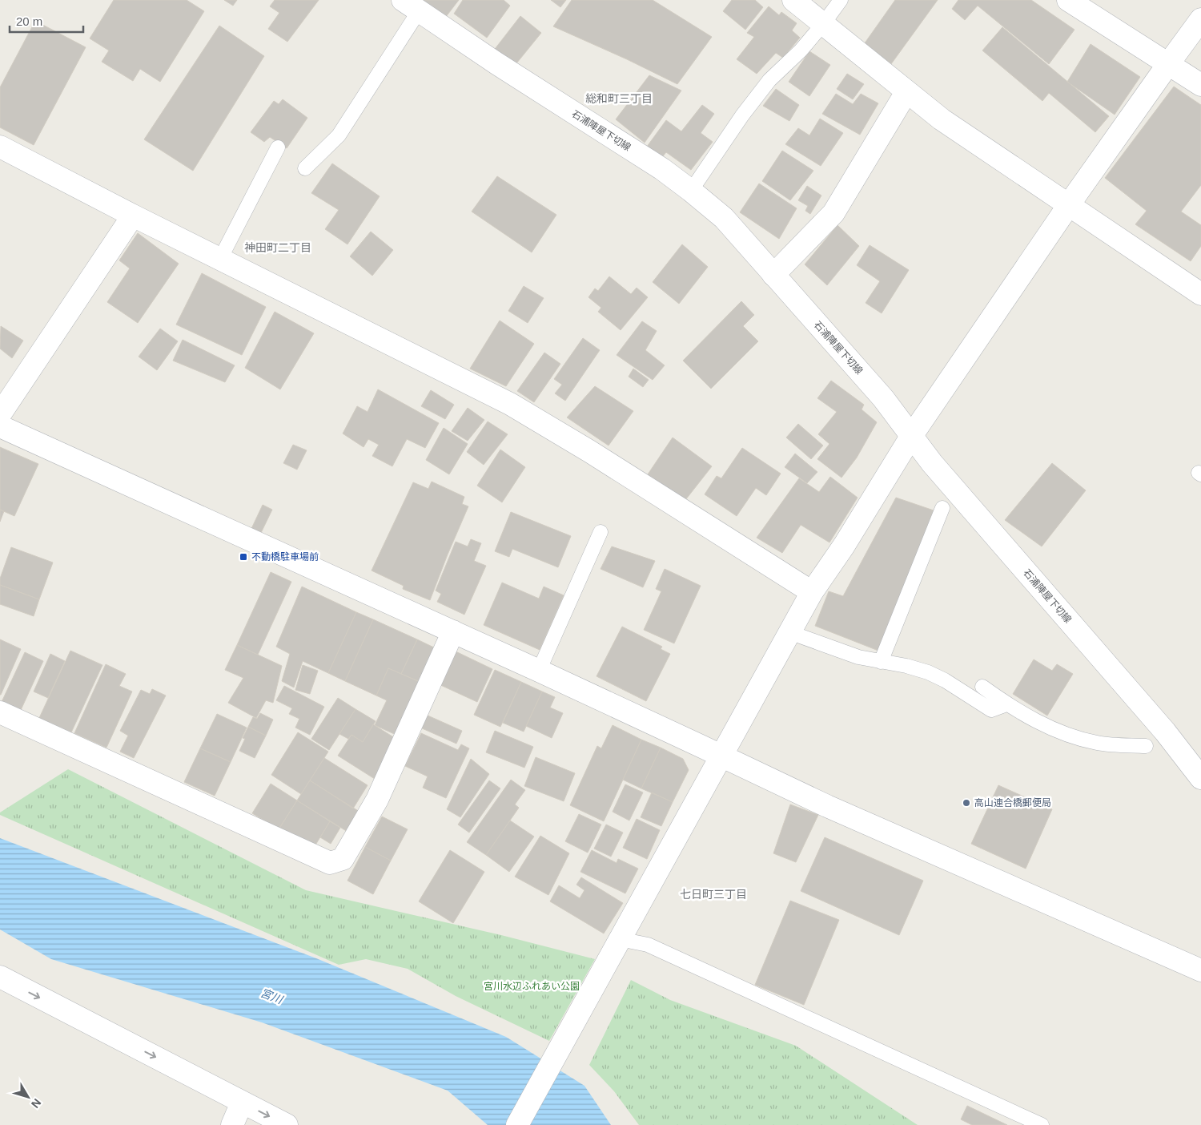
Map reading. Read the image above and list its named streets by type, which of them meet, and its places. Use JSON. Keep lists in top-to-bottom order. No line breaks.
{"streets":{"street":["石浦陣屋下切線"]},"districts":["総和町三丁目","神田町二丁目","七日町三丁目"],"water":["宮川"],"parks":["宮川水辺ふれあい公園"],"places":{"transit":["不動橋駐車場前"],"other":["高山連合橋郵便局"]},"scale_bar":"20 m","north":"bottom right"}
